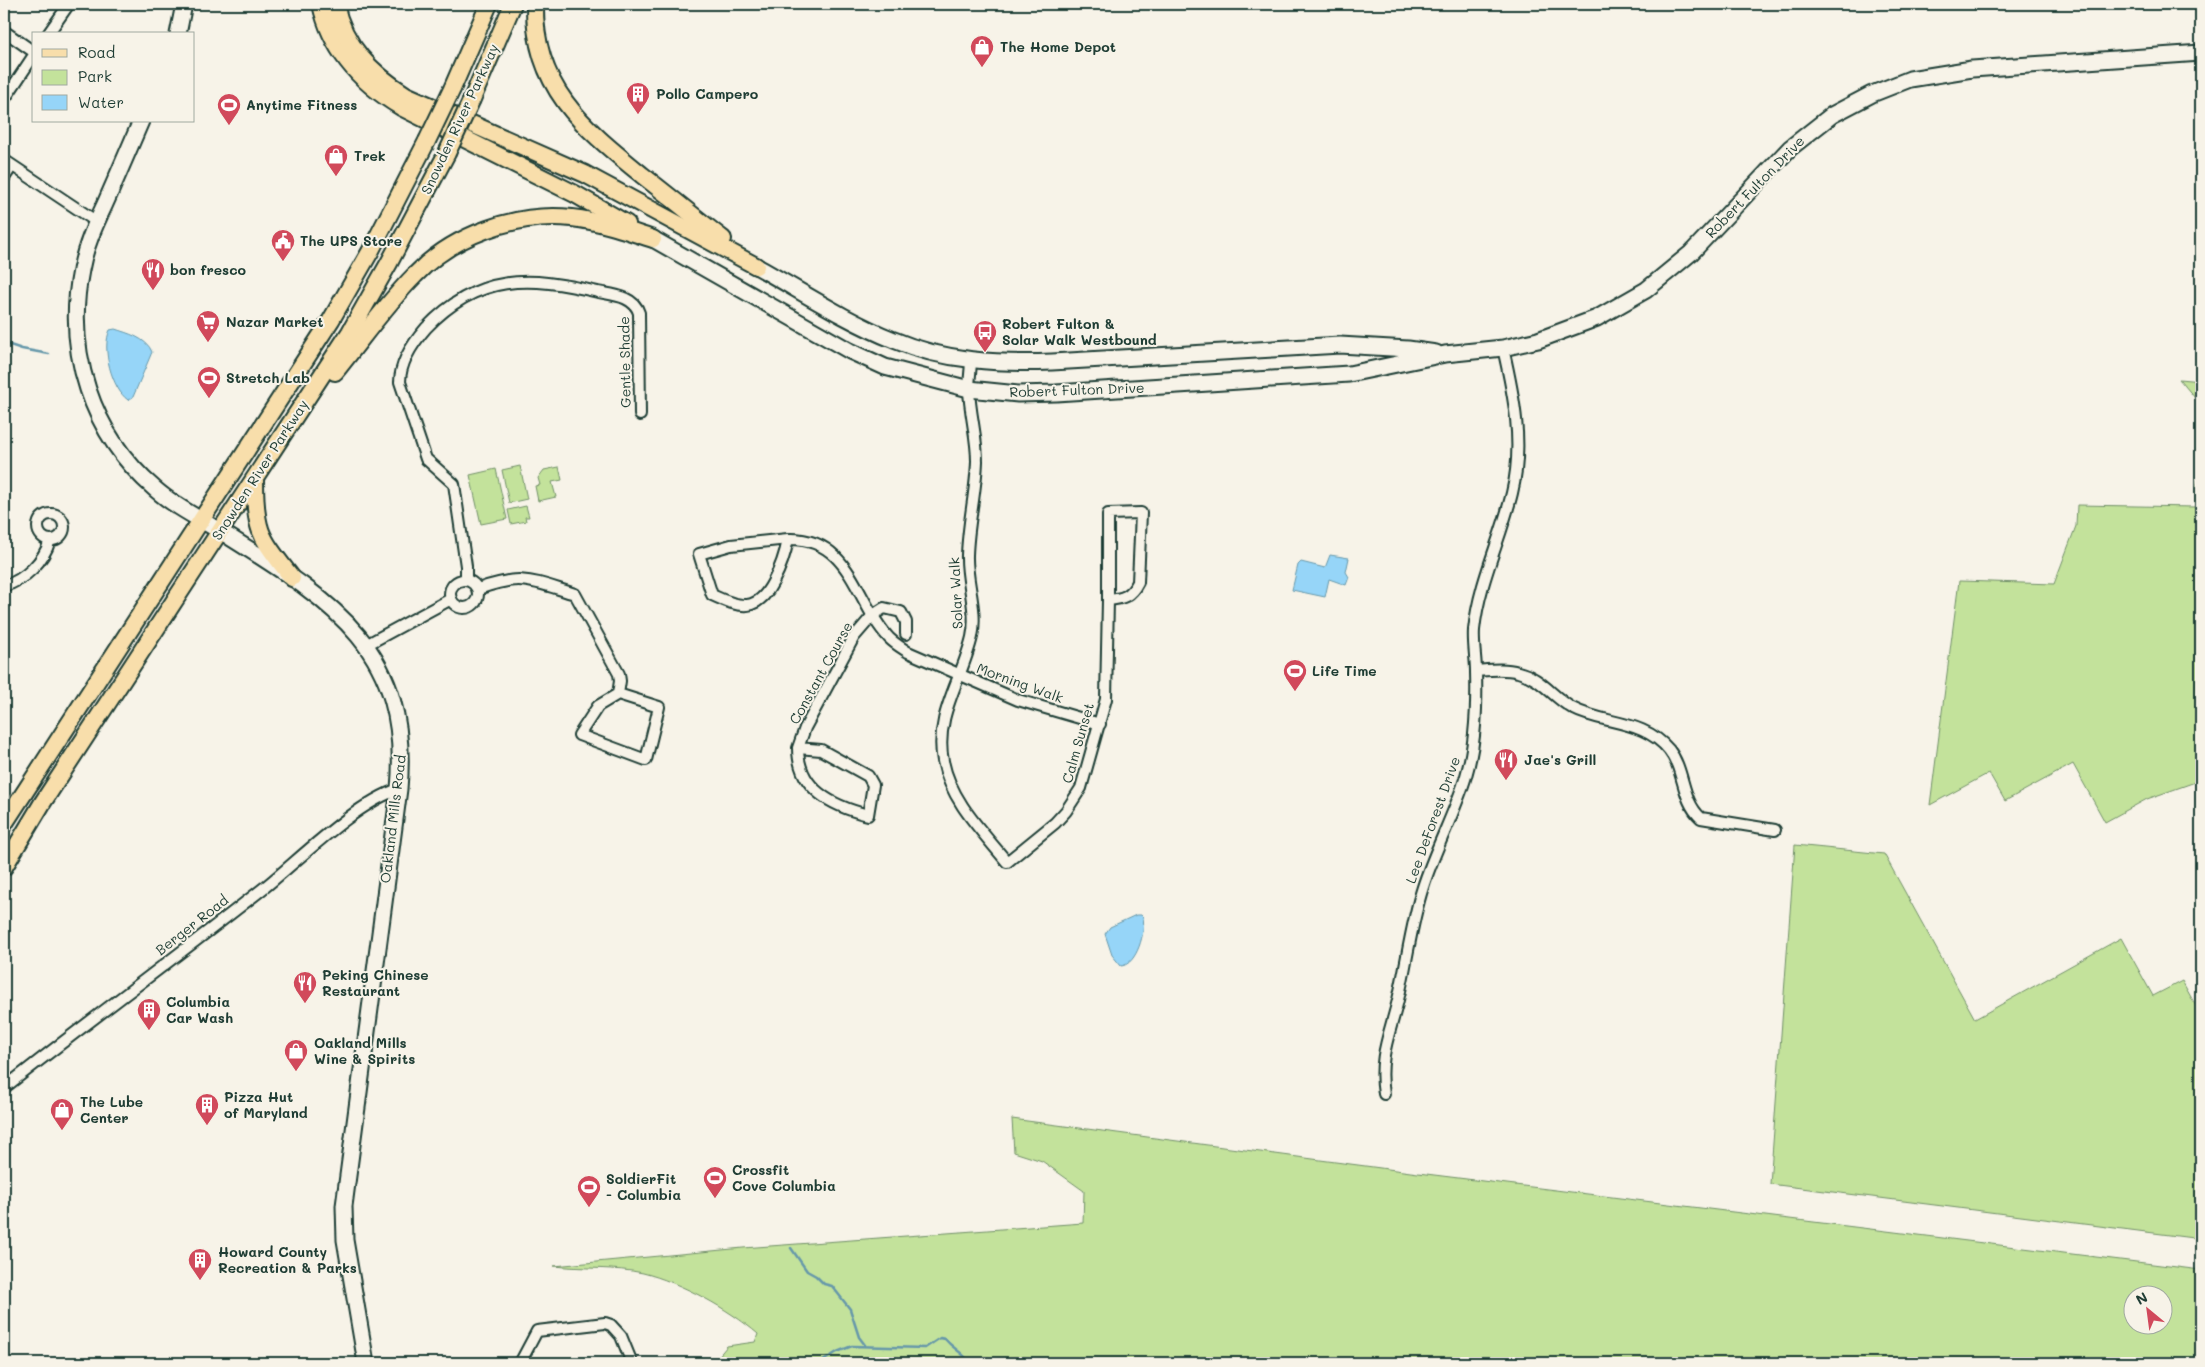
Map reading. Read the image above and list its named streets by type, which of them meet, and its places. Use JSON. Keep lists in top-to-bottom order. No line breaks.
{"streets":{"main road":["Snowden River Parkway"],"street":["Robert Fulton Drive","Gentle Shade","Solar Walk","Constant Course","Morning Walk","Calm Sunset","Oakland Mills Road","Lee DeForest Drive","Berger Road"]},"crossings":[["Snowden River Parkway","Oakland Mills Road"],["Robert Fulton Drive","Solar Walk"],["Robert Fulton Drive","Lee DeForest Drive"],["Solar Walk","Morning Walk"],["Solar Walk","Calm Sunset"],["Constant Course","Morning Walk"],["Morning Walk","Calm Sunset"],["Oakland Mills Road","Berger Road"]],"places":{"shop":["The Home Depot","Trek","Oakland Mills Wine & Spirits","The Lube Center"],"building":["Pollo Campero","Columbia Car Wash","Pizza Hut of Maryland","Howard County Recreation & Parks"],"sports":["Anytime Fitness","Stretch Lab","Life Time","Crossfit Cove Columbia","SoldierFit - Columbia"],"public building":["The UPS Store"],"restaurant":["bon fresco","Jae's Grill","Peking Chinese Restaurant"],"supermarket":["Nazar Market"],"bus stop":["Robert Fulton & Solar Walk Westbound"]},"legend":["Road","Park","Water"],"north":"top left"}
